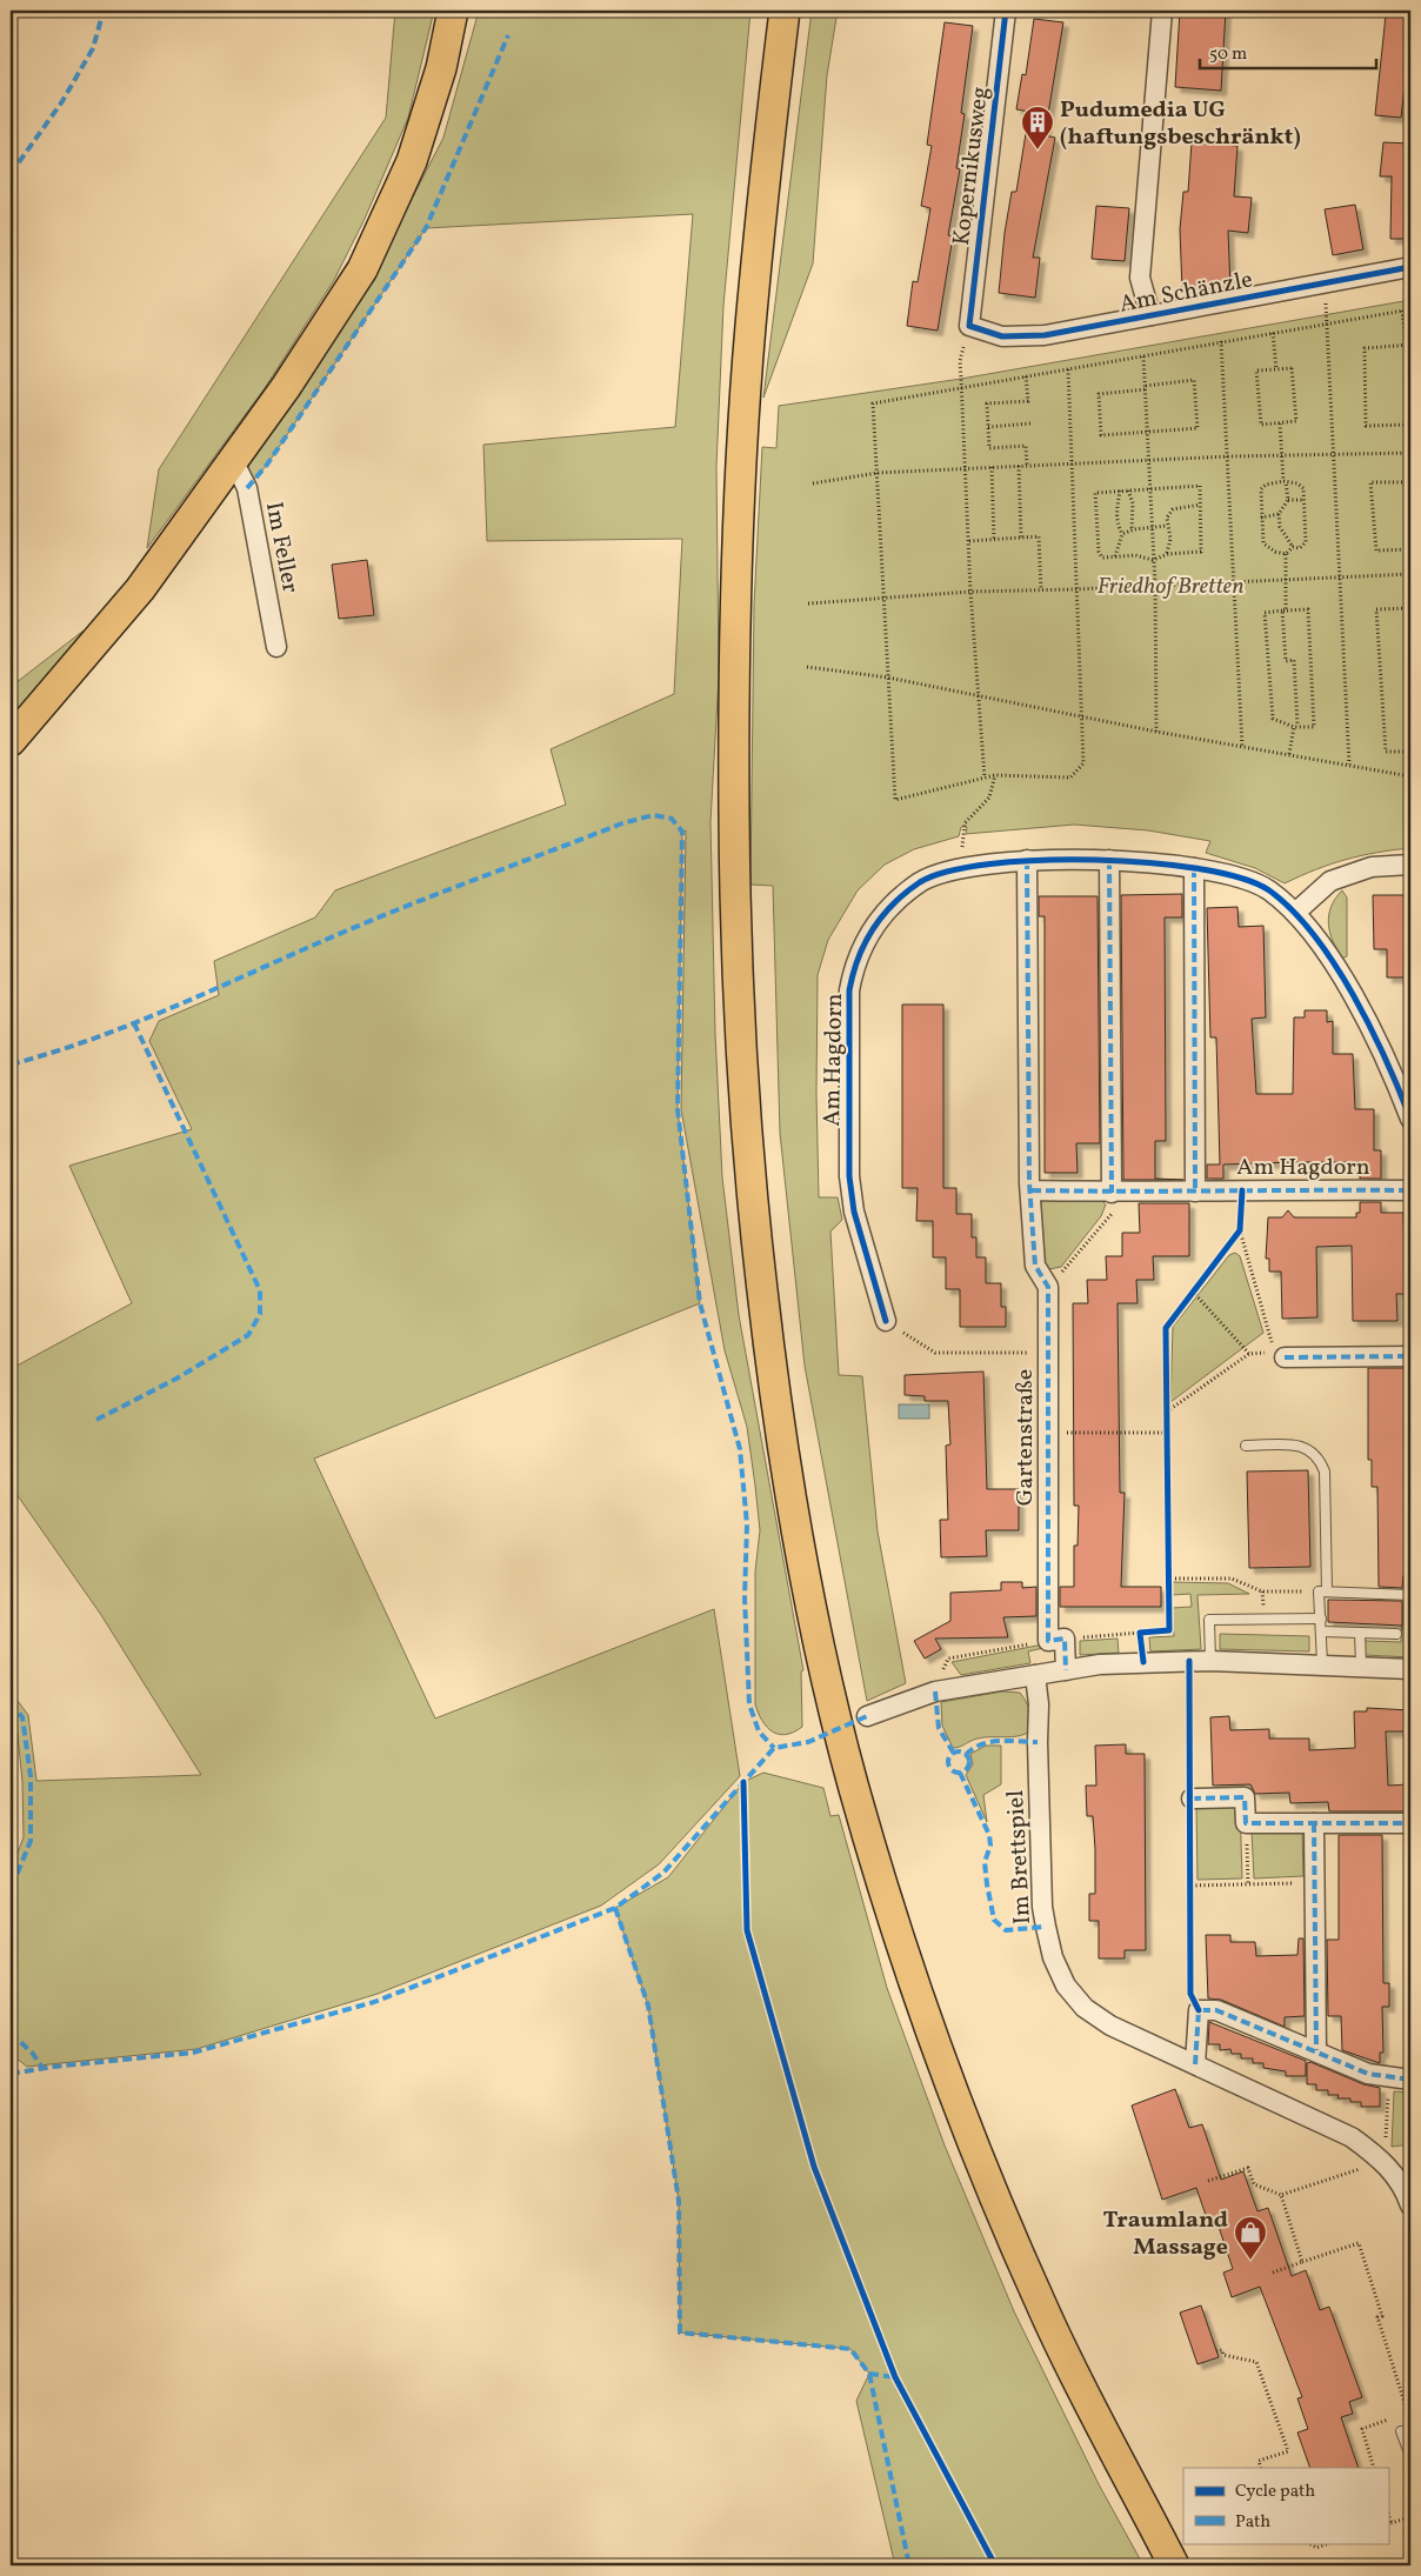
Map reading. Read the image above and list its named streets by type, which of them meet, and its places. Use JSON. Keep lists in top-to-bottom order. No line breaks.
{"streets":{"street":["Kopernikusweg","Am Schänzle","Im Feller","Am Hagdorn","Gartenstraße","Im Brettspiel"]},"crossings":[["Kopernikusweg","Am Schänzle"],["Am Hagdorn","Gartenstraße"]],"parks":["Friedhof Bretten"],"places":{"building":["Pudumedia UG (haftungsbeschränkt)"],"shop":["Traumland Massage"]},"legend":["Cycle path","Path"],"scale_bar":"50 m"}
